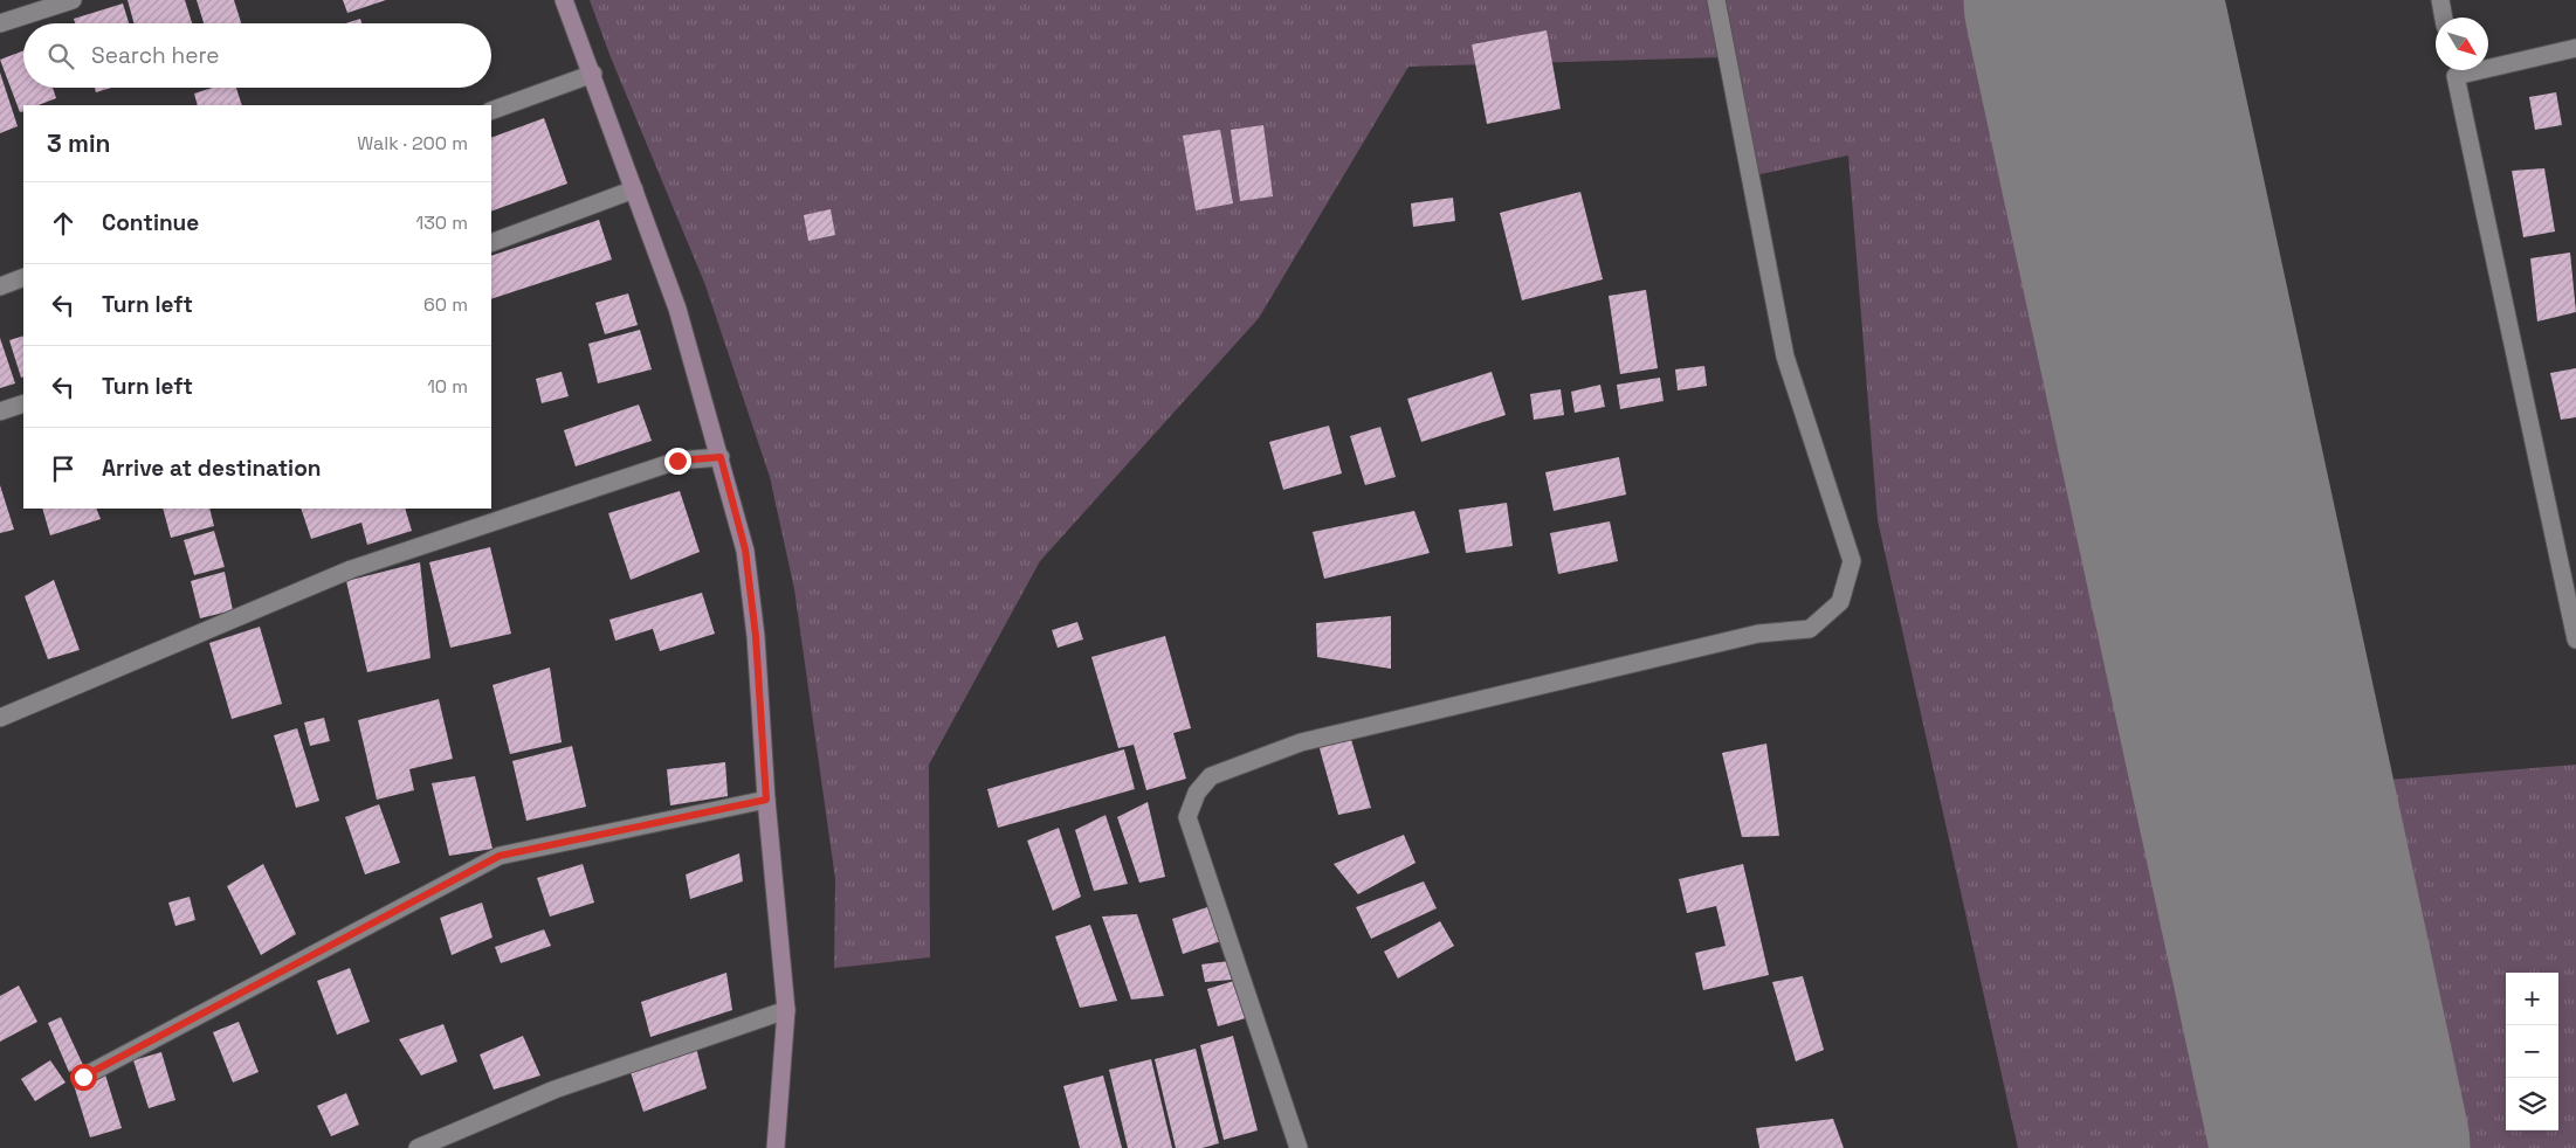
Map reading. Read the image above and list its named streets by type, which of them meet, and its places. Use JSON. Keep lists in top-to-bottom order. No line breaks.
{"north":"bottom right","page":{"search":"Search here","heading":["3 min","Walk · 200 m"],"list":[["Continue","130 m"],["Turn left","60 m"],["Turn left","10 m"],"Arrive at destination"],"map_buttons":["+","−"]}}
